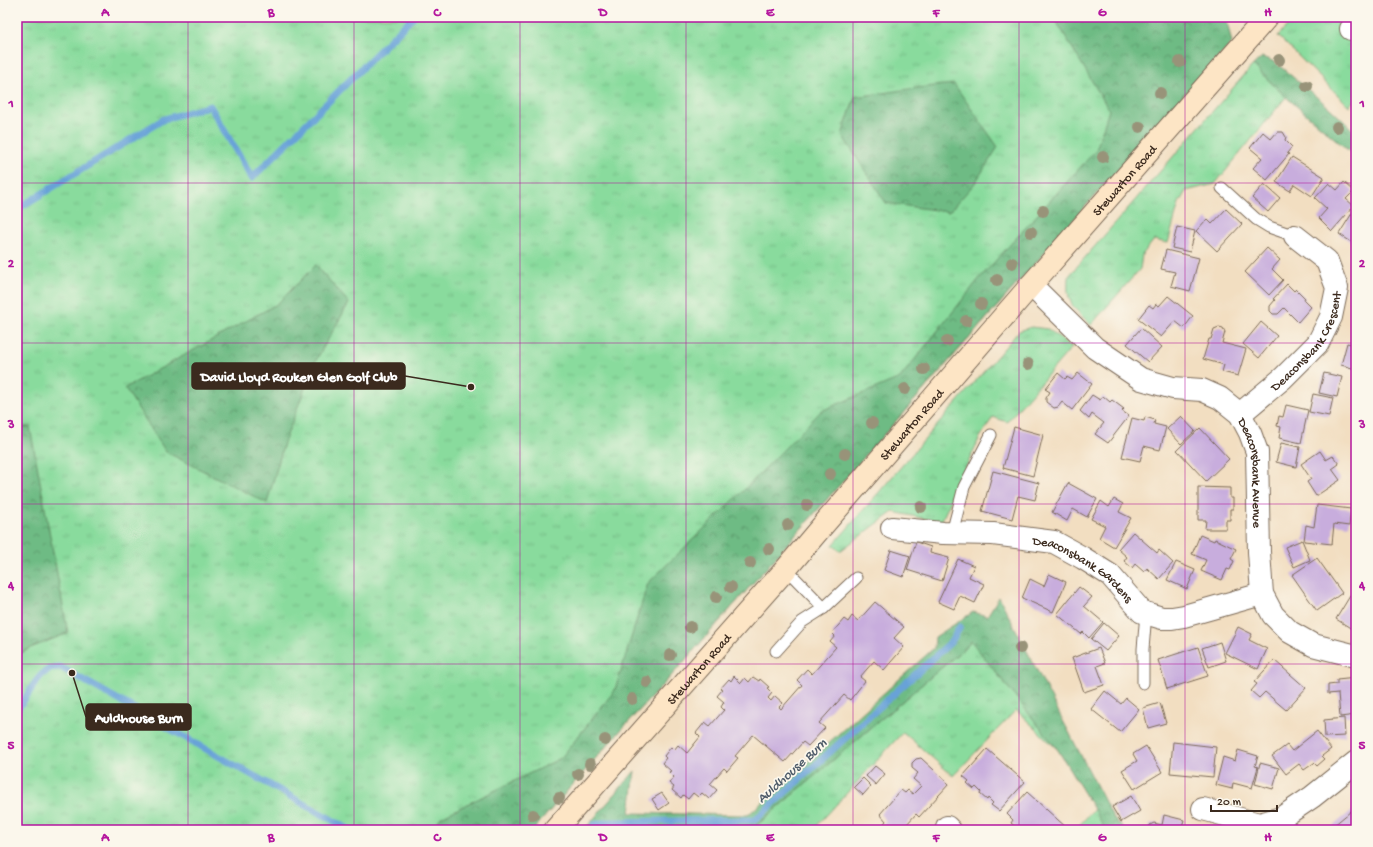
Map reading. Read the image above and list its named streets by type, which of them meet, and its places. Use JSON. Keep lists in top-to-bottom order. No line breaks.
{"streets":{"main road":["Stewarton Road"],"street":["Deaconsbank Crescent","Deaconsbank Avenue","Deaconsbank Gardens"]},"crossings":[["Stewarton Road","Deaconsbank Avenue"],["Deaconsbank Crescent","Deaconsbank Avenue"],["Deaconsbank Avenue","Deaconsbank Gardens"]],"water":["Auldhouse Burn"],"places":["David Lloyd Rouken Glen Golf Club","Auldhouse Burn"],"scale_bar":"20 m","grid":{"columns":["A","B","C","D","E","F","G","H"],"rows":["1","2","3","4","5"]}}
